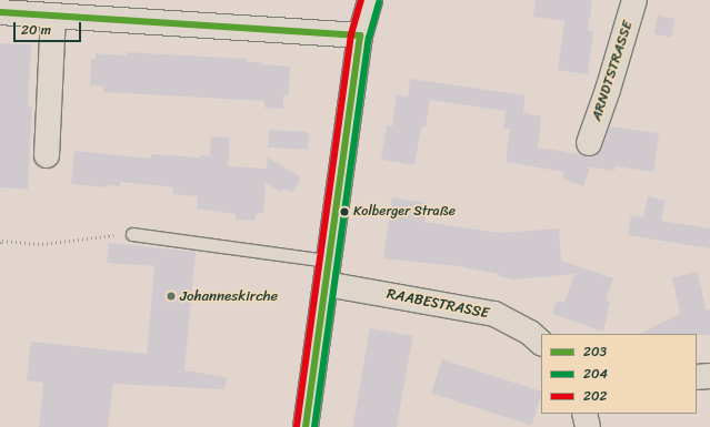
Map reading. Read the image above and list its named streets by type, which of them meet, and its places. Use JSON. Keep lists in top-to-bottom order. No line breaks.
{"streets":{"street":["ARNDTSTRASSE","RAABESTRASSE"]},"places":["Kolberger Straße","Johanneskirche"],"lines":["transit line 202","transit line 204","transit line 203"],"legend":["203","204","202"],"scale_bar":"20 m"}
